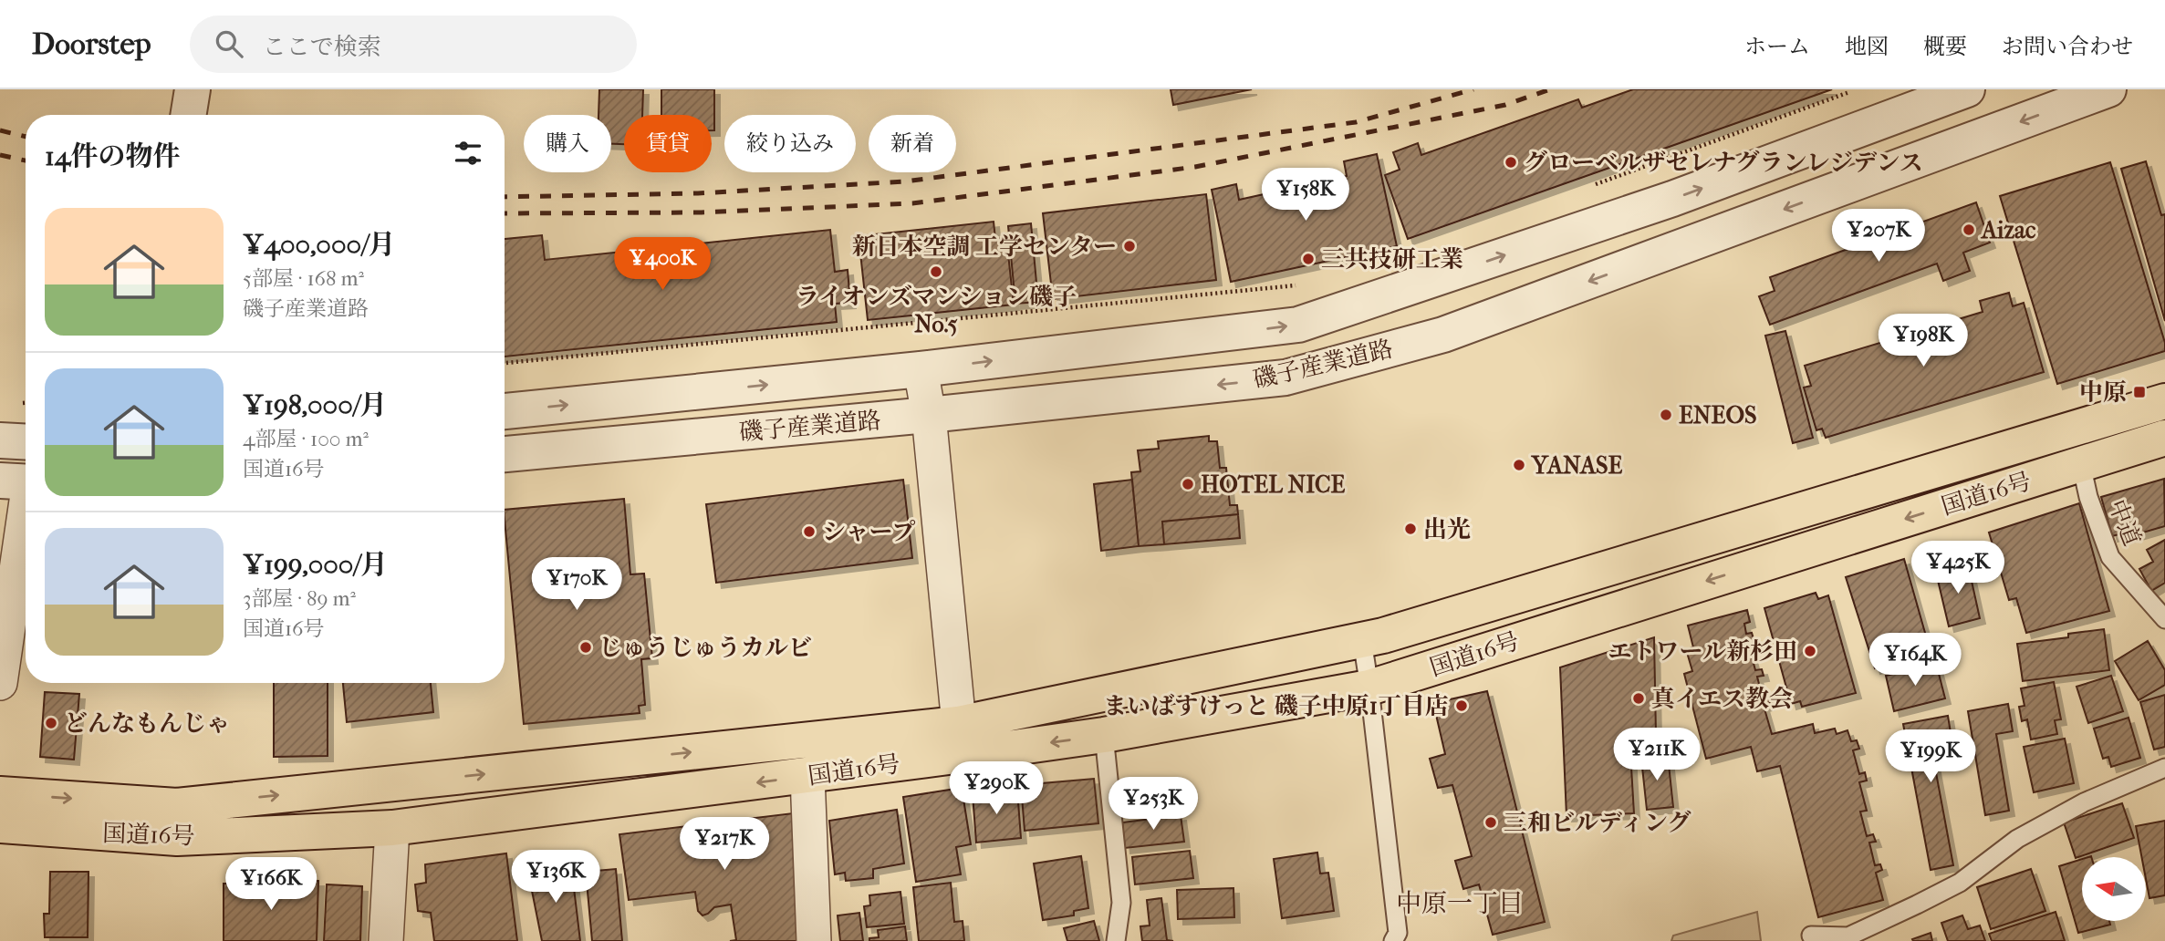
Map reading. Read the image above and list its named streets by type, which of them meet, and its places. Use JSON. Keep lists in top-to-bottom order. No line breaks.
{"streets":{"highway":["国道16号"],"street":["磯子産業道路"],"lane":["中道"]},"crossings":[["国道16号","中道"]],"districts":["中原一丁目"],"places":{"other":["グローベルザセレナグランレジデンス","Aizac","新日本空調 工学センター","三共技研工業","ライオンズマンション磯子 No.5","ENEOS","YANASE","HOTEL NICE","出光","シャープ","じゅうじゅうカルビ","エトワール新杉田","真イエス教会","まいばすけっと 磯子中原1丁目店","どんなもんじゃ","三和ビルディング"],"transit":["中原"]},"north":"left","page":{"header":"Doorstep","search":"ここで検索","nav":["ホーム","地図","概要","お問い合わせ"],"chip":["購入","賃貸","絞り込み","新着"],"heading":"14件の物件","price":["¥158K","¥207K","¥400K","¥198K","¥425K","¥170K","¥164K","¥211K","¥199K","¥290K","¥253K","¥217K","¥136K","¥166K"],"list":[{"name":"¥400,000/月","note":"5部屋 · 168 m² · 磯子産業道路"},{"name":"¥198,000/月","note":"4部屋 · 100 m² · 国道16号"},{"name":"¥199,000/月","note":"3部屋 · 89 m² · 国道16号"}]}}
